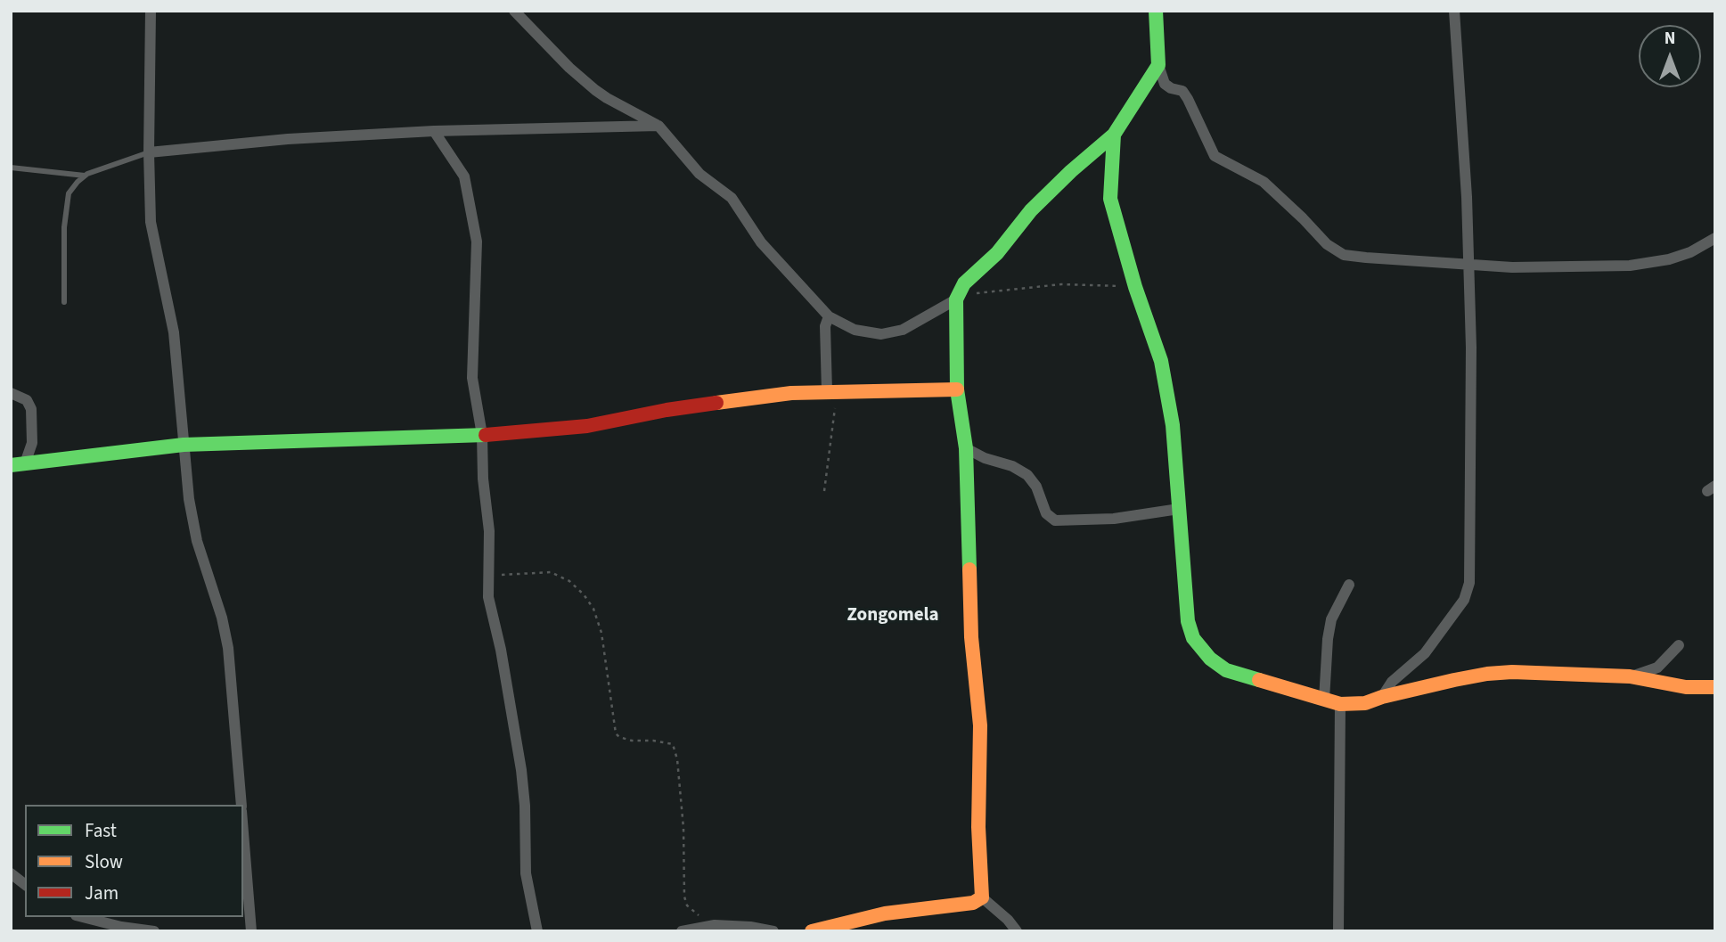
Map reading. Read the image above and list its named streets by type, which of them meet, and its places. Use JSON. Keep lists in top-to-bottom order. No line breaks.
{"districts":["Zongomela"],"legend":["Fast","Slow","Jam"],"north":"top"}
